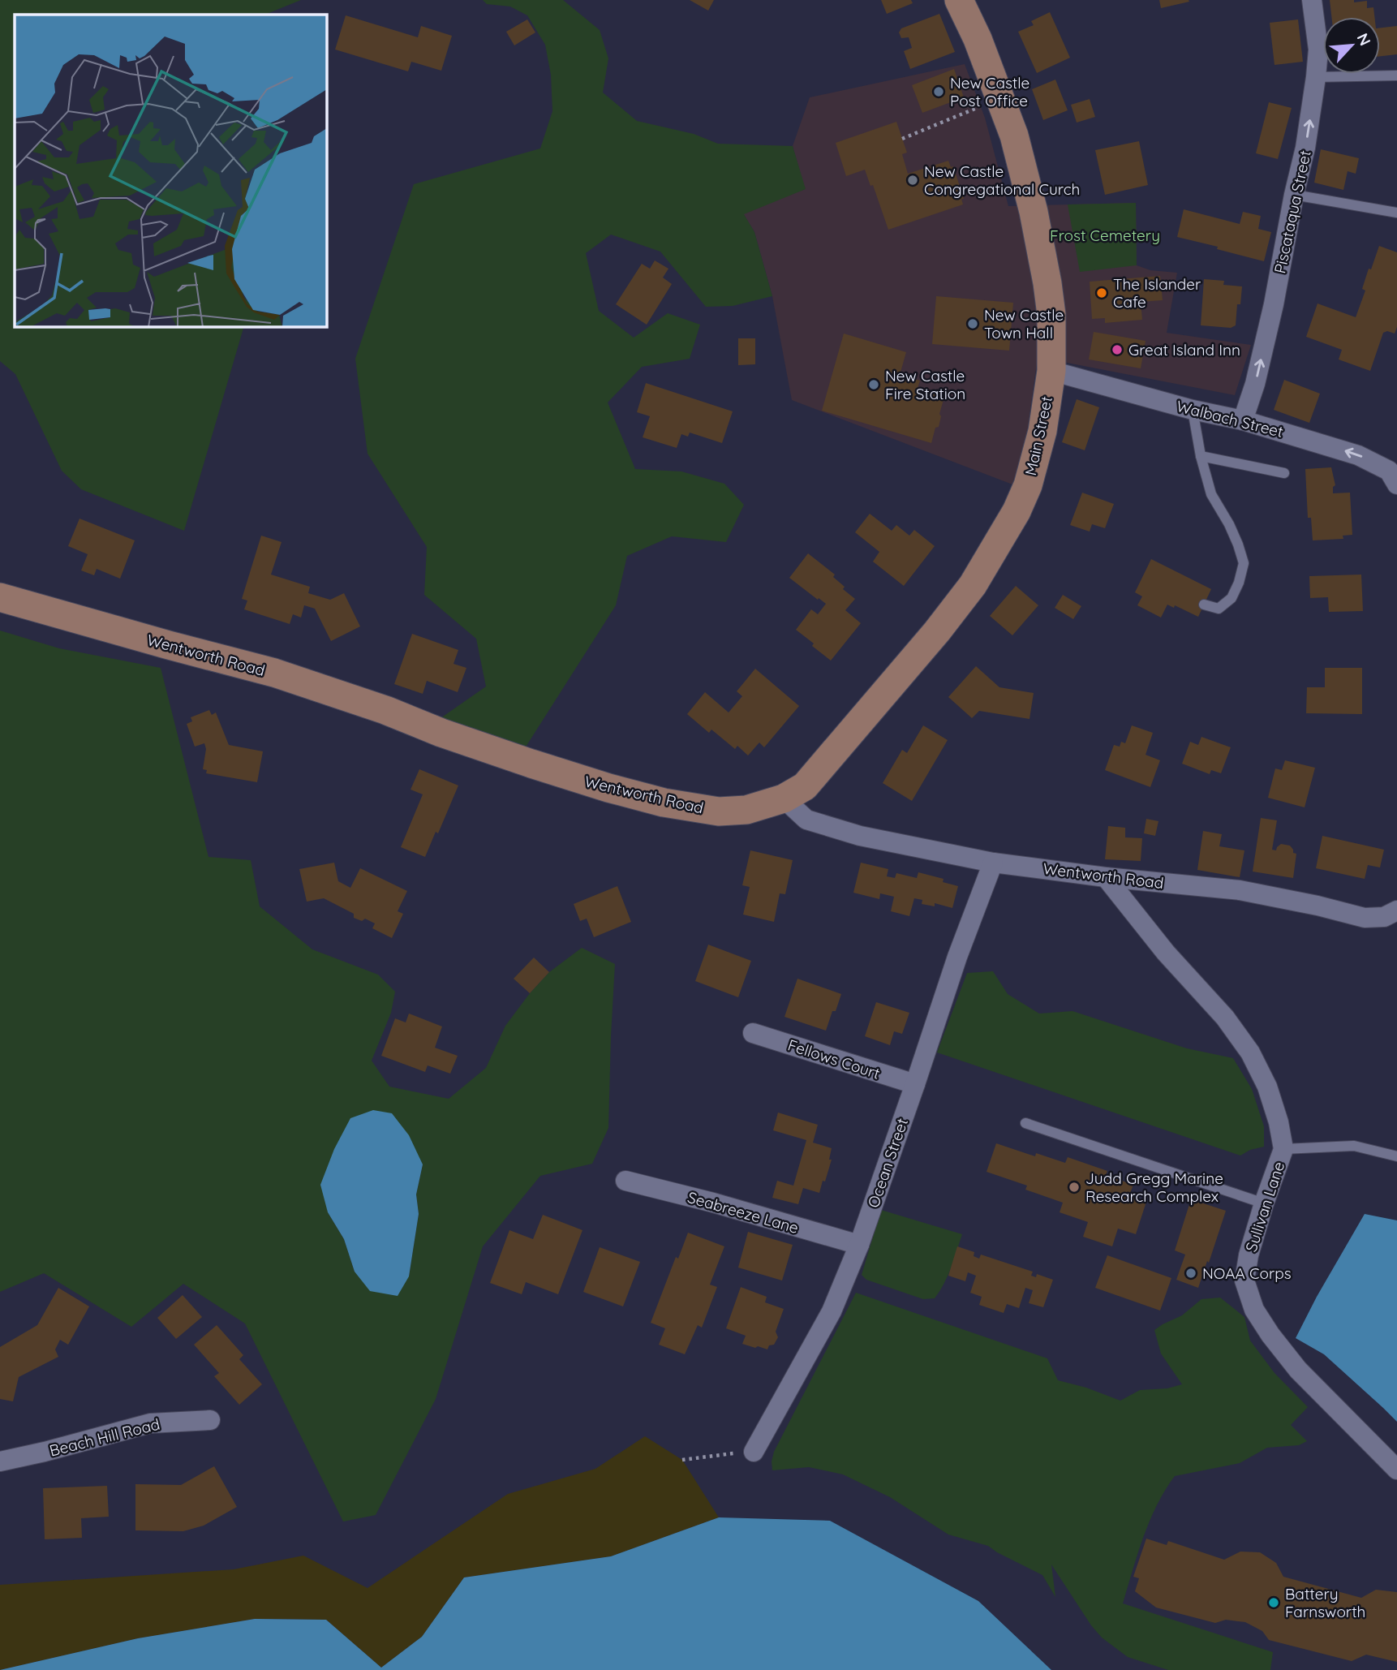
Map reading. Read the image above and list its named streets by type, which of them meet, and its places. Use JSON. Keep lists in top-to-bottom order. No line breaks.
{"streets":{"main road":["Main Street","Wentworth Road"],"street":["Piscataqua Street","Walbach Street","Fellows Court","Ocean Street","Sullivan Lane","Seabreeze Lane","Beach Hill Road"]},"crossings":[["Piscataqua Street","Walbach Street"],["Walbach Street","Main Street"],["Main Street","Wentworth Road"],["Wentworth Road","Ocean Street"],["Wentworth Road","Sullivan Lane"],["Fellows Court","Ocean Street"],["Ocean Street","Seabreeze Lane"]],"one_way":["Piscataqua Street","Walbach Street"],"parks":["Frost Cemetery"],"places":["New Castle Post Office","New Castle Congregational Curch","The Islander Cafe","New Castle Town Hall","Great Island Inn","New Castle Fire Station","Judd Gregg Marine Research Complex","NOAA Corps","Battery Farnsworth"],"north":"top right"}
